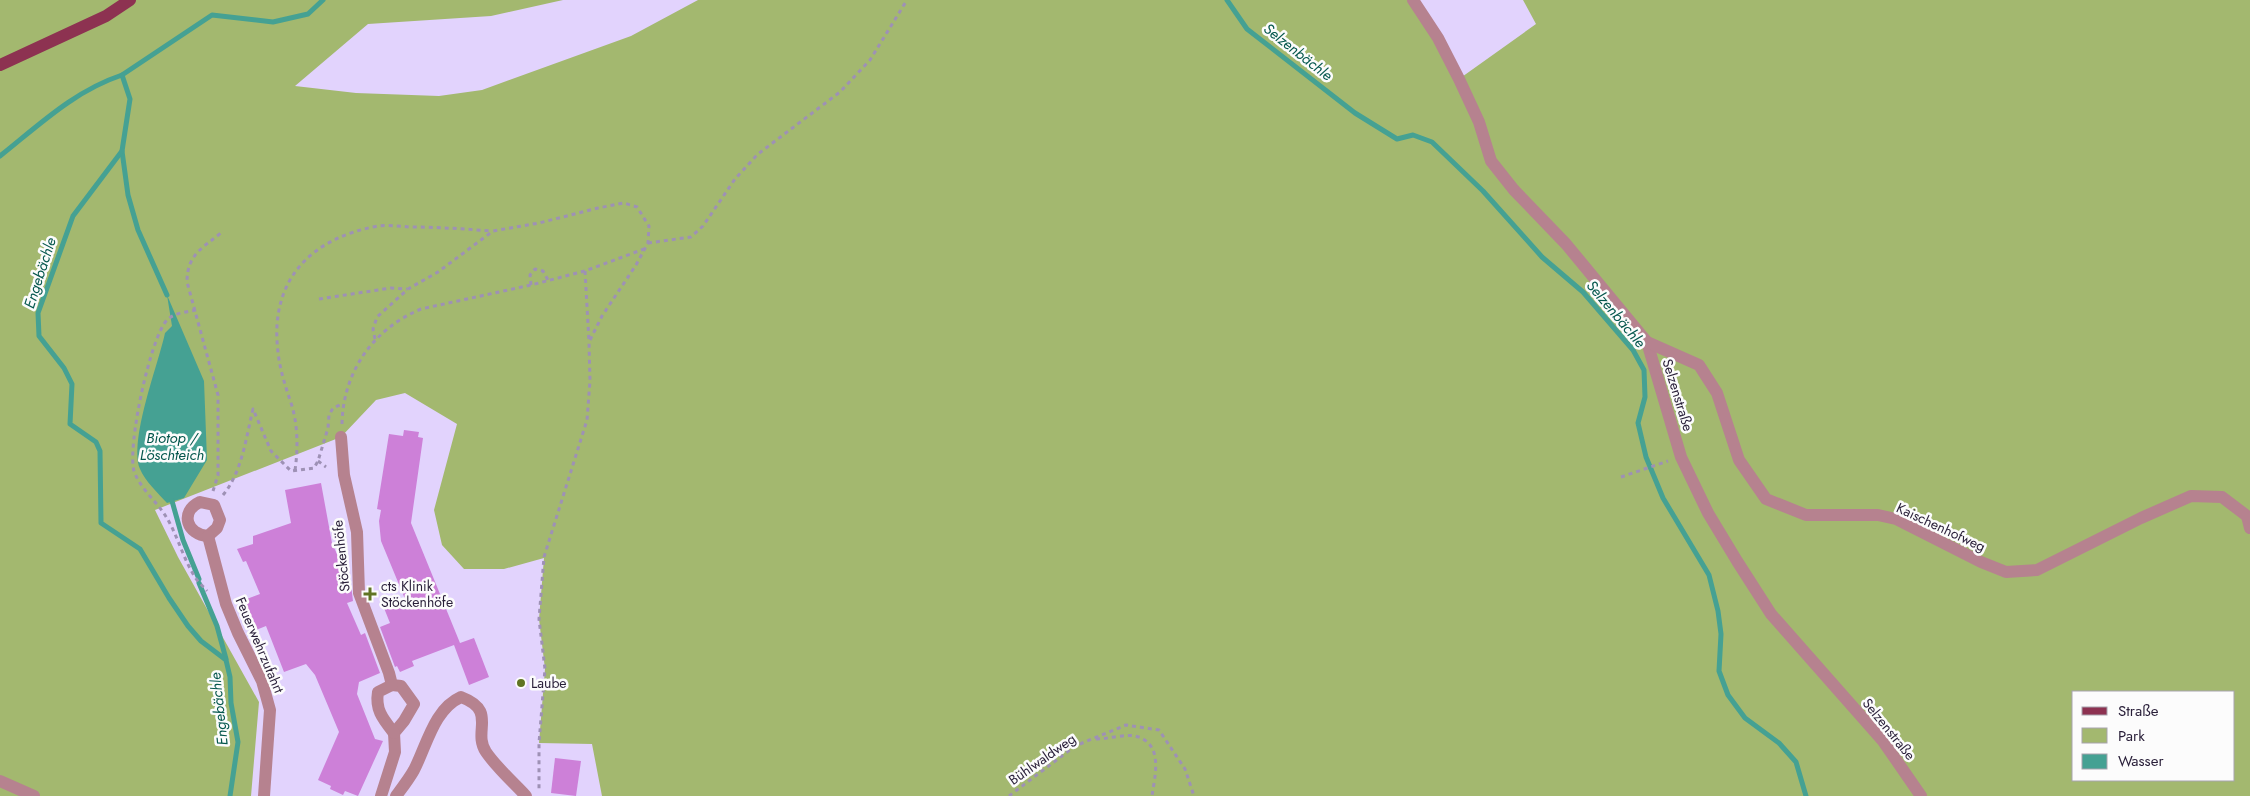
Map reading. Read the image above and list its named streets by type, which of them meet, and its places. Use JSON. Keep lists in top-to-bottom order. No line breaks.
{"streets":{"street":["Selzenstraße","Kaischenhofweg","Stöckenhöfe","Feuerwehrzufahrt"],"path":["Bühlwaldweg"]},"crossings":[["Selzenstraße","Kaischenhofweg"]],"water":["Selzenbächle","Engebächle","Biotop / Löschteich"],"places":{"health":["cts Klinik Stöckenhöfe"],"other":["Laube"]},"legend":["Straße","Park","Wasser"]}
